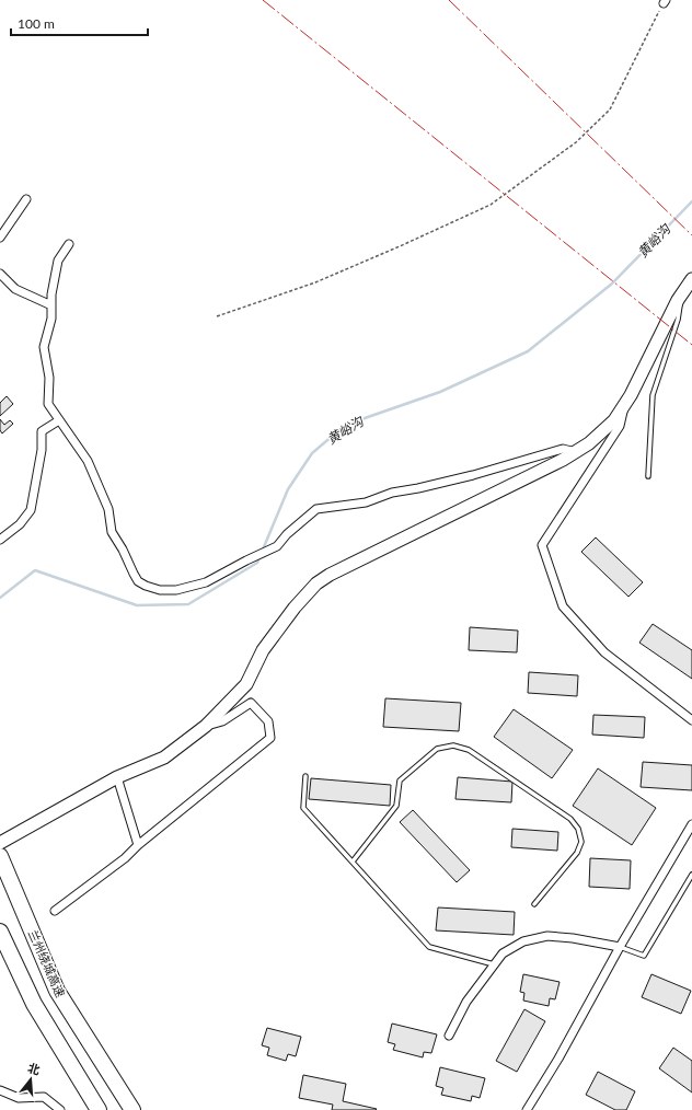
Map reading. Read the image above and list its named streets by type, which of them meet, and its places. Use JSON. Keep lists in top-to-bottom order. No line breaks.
{"streets":{"highway":["兰州绕城高速"]},"water":["黄峪沟"],"scale_bar":"100 m","north":"top"}
